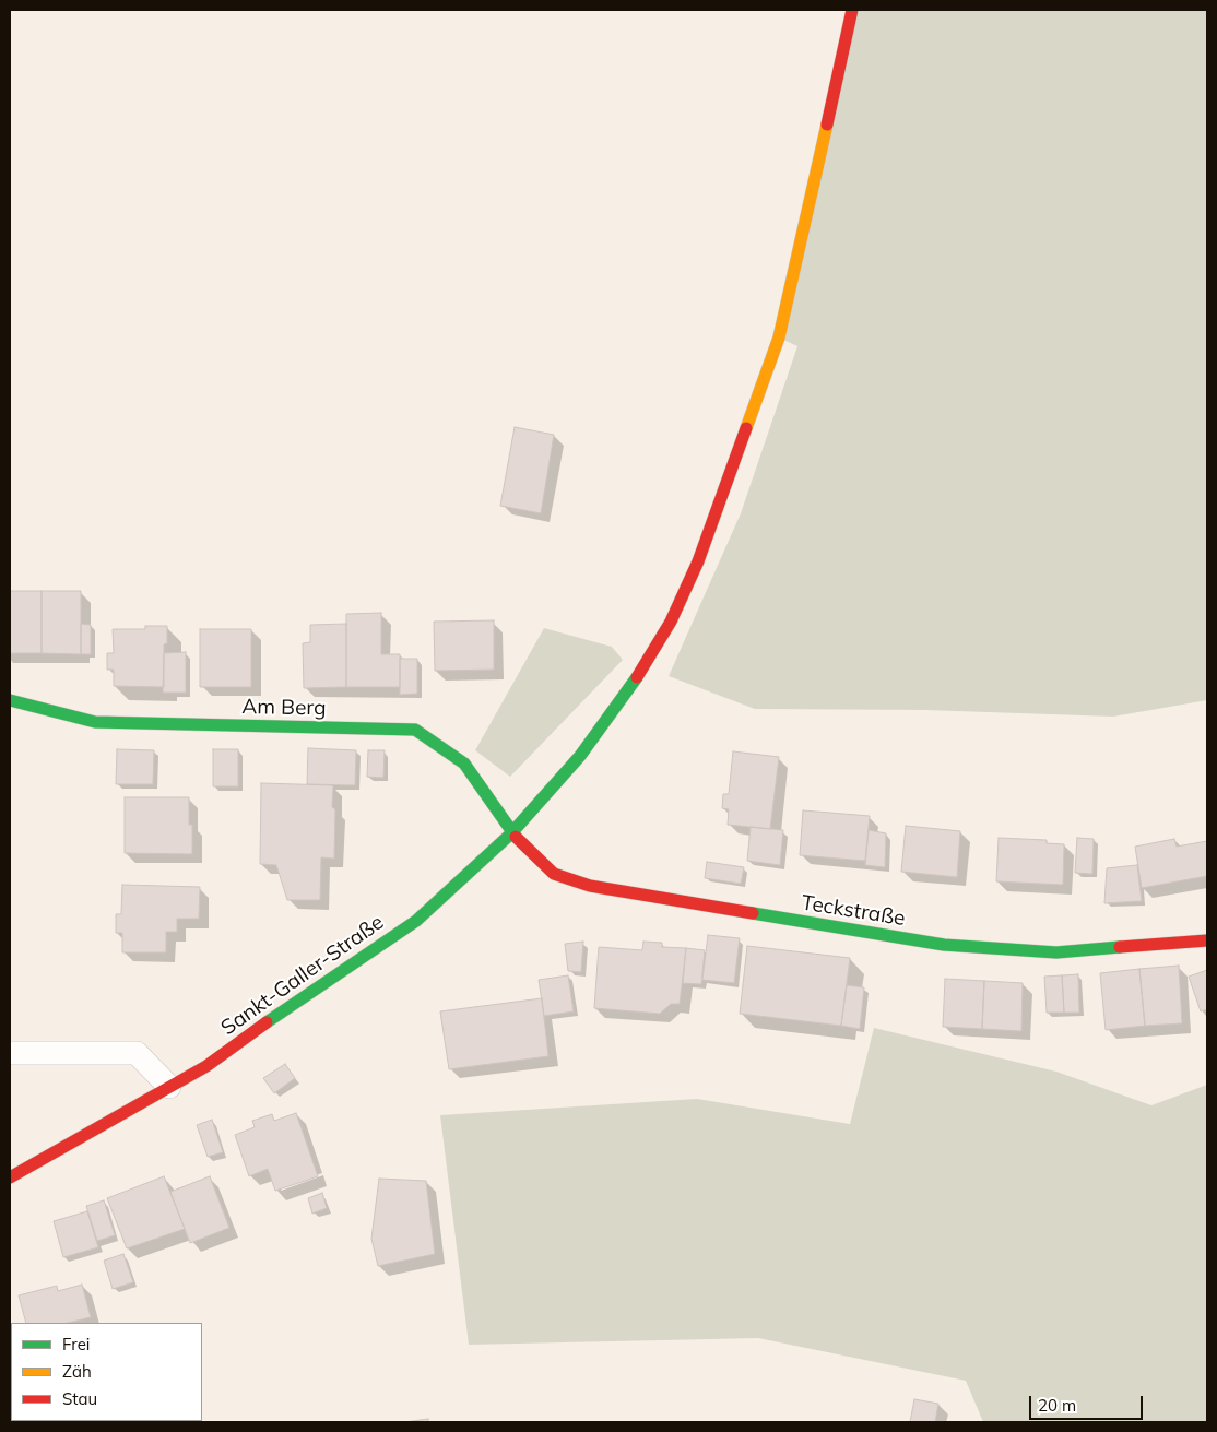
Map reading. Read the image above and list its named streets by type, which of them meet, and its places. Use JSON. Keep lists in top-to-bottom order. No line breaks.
{"streets":{"street":["Am Berg","Teckstraße","Sankt-Galler-Straße"]},"crossings":[["Am Berg","Teckstraße"],["Am Berg","Sankt-Galler-Straße"],["Teckstraße","Sankt-Galler-Straße"]],"legend":["Frei","Zäh","Stau"],"scale_bar":"20 m"}
